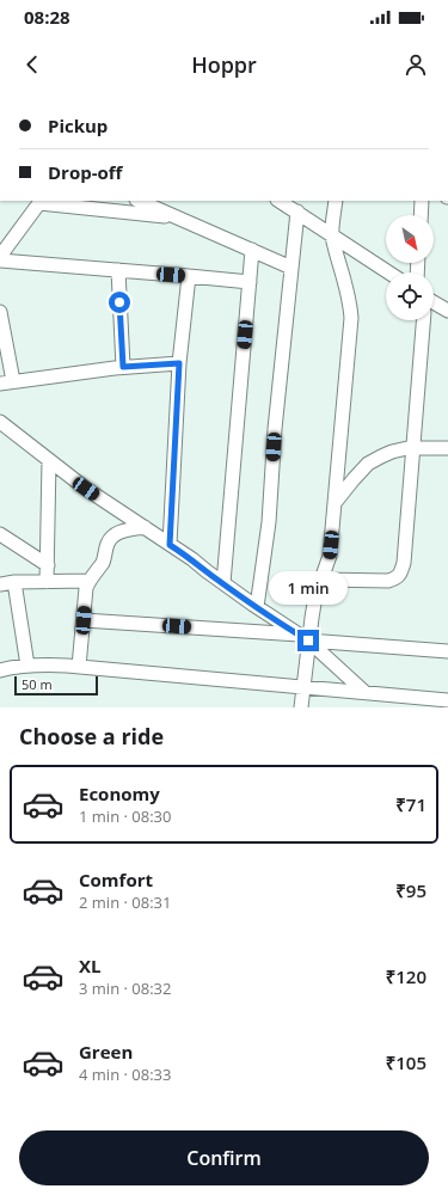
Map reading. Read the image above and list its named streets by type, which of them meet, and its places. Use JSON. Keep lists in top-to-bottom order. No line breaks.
{"scale_bar":"50 m","north":"bottom right","page":{"status":"08:28","header":"Hoppr","banner":["Pickup","Drop-off"],"bubble":"1 min","scale":"50 m","heading":"Choose a ride","list":[{"name":"Economy","note":"1 min · 08:30","value":"₹71"},{"name":"Comfort","note":"2 min · 08:31","value":"₹95"},{"name":"XL","note":"3 min · 08:32","value":"₹120"},{"name":"Green","note":"4 min · 08:33","value":"₹105"}],"buttons":"Confirm"}}
